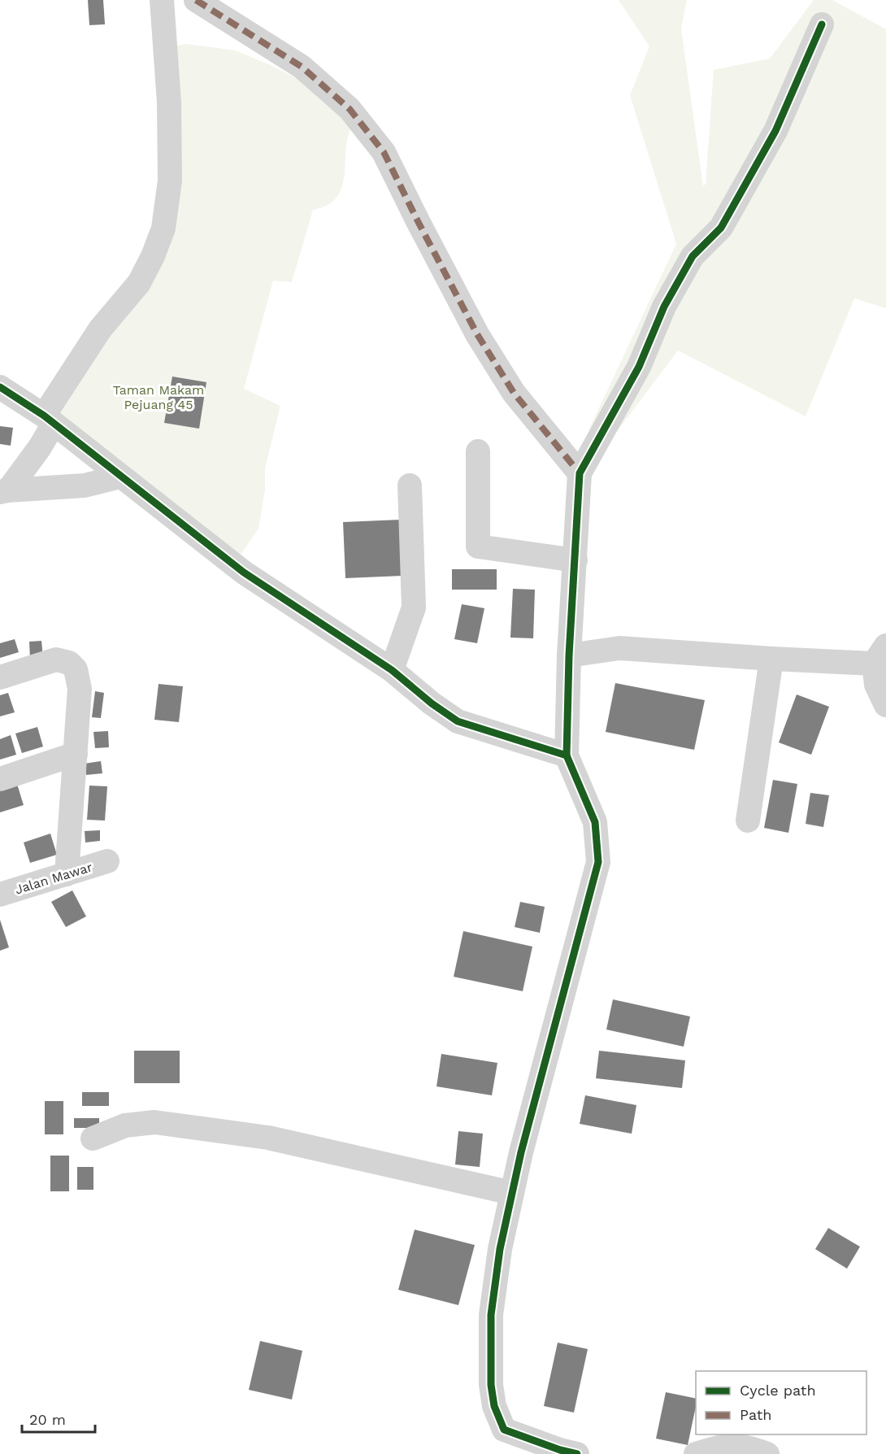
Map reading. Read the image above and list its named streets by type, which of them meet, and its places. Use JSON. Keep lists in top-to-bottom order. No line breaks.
{"streets":{"street":["Jalan Mawar"]},"parks":["Taman Makam Pejuang 45"],"legend":["Cycle path","Path"],"scale_bar":"20 m"}
